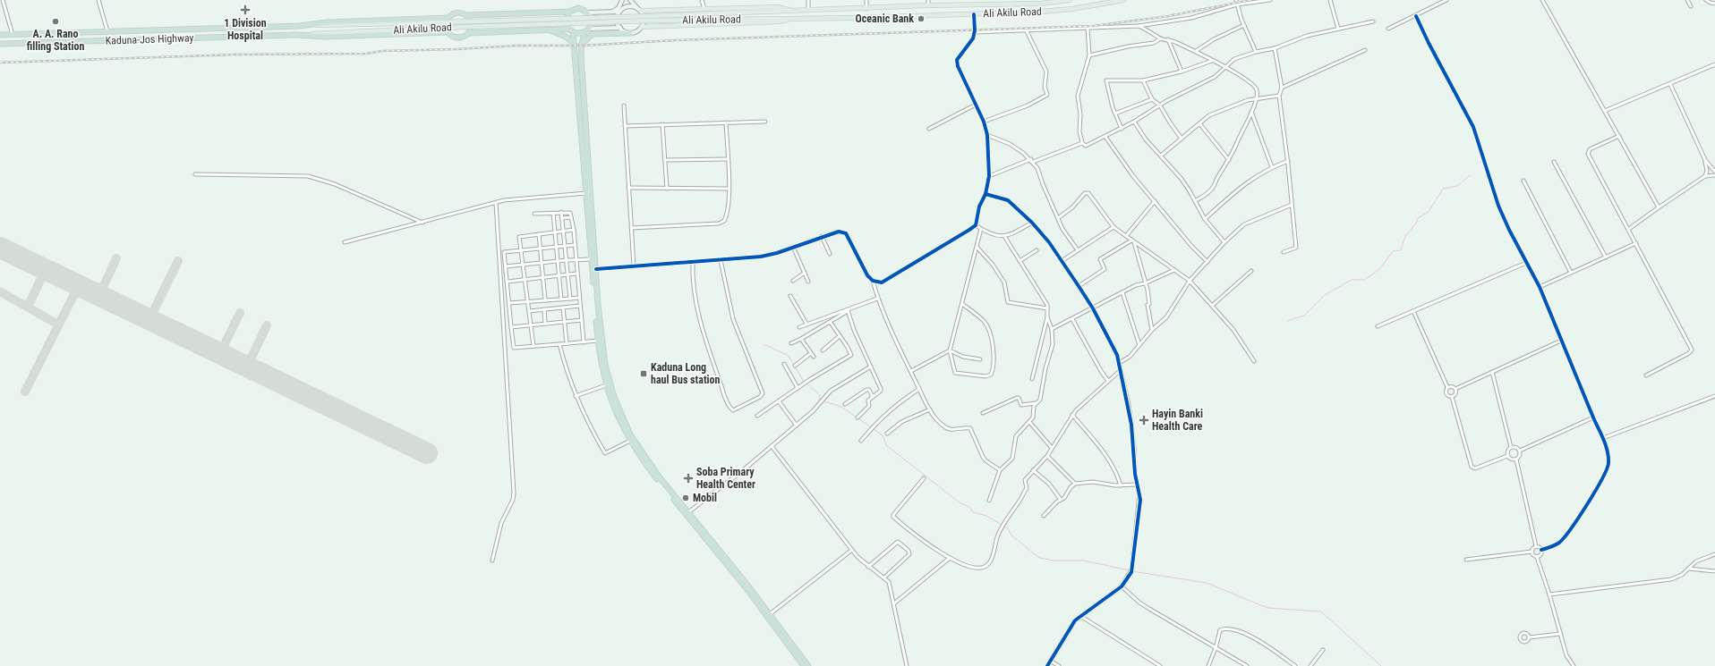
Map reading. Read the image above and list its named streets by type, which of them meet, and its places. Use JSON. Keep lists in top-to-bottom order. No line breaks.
{"streets":{"highway":["Kaduna-Jos Highway"],"main road":["Ali Akilu Road"]},"crossings":[["Ali Akilu Road","Kaduna-Jos Highway"]],"places":{"health":["1 Division Hospital","Hayin Banki Health Care","Soba Primary Health Center"],"other":["Oceanic Bank","A. A. Rano filling Station","Mobil"],"transit":["Kaduna Long haul Bus station"]}}
